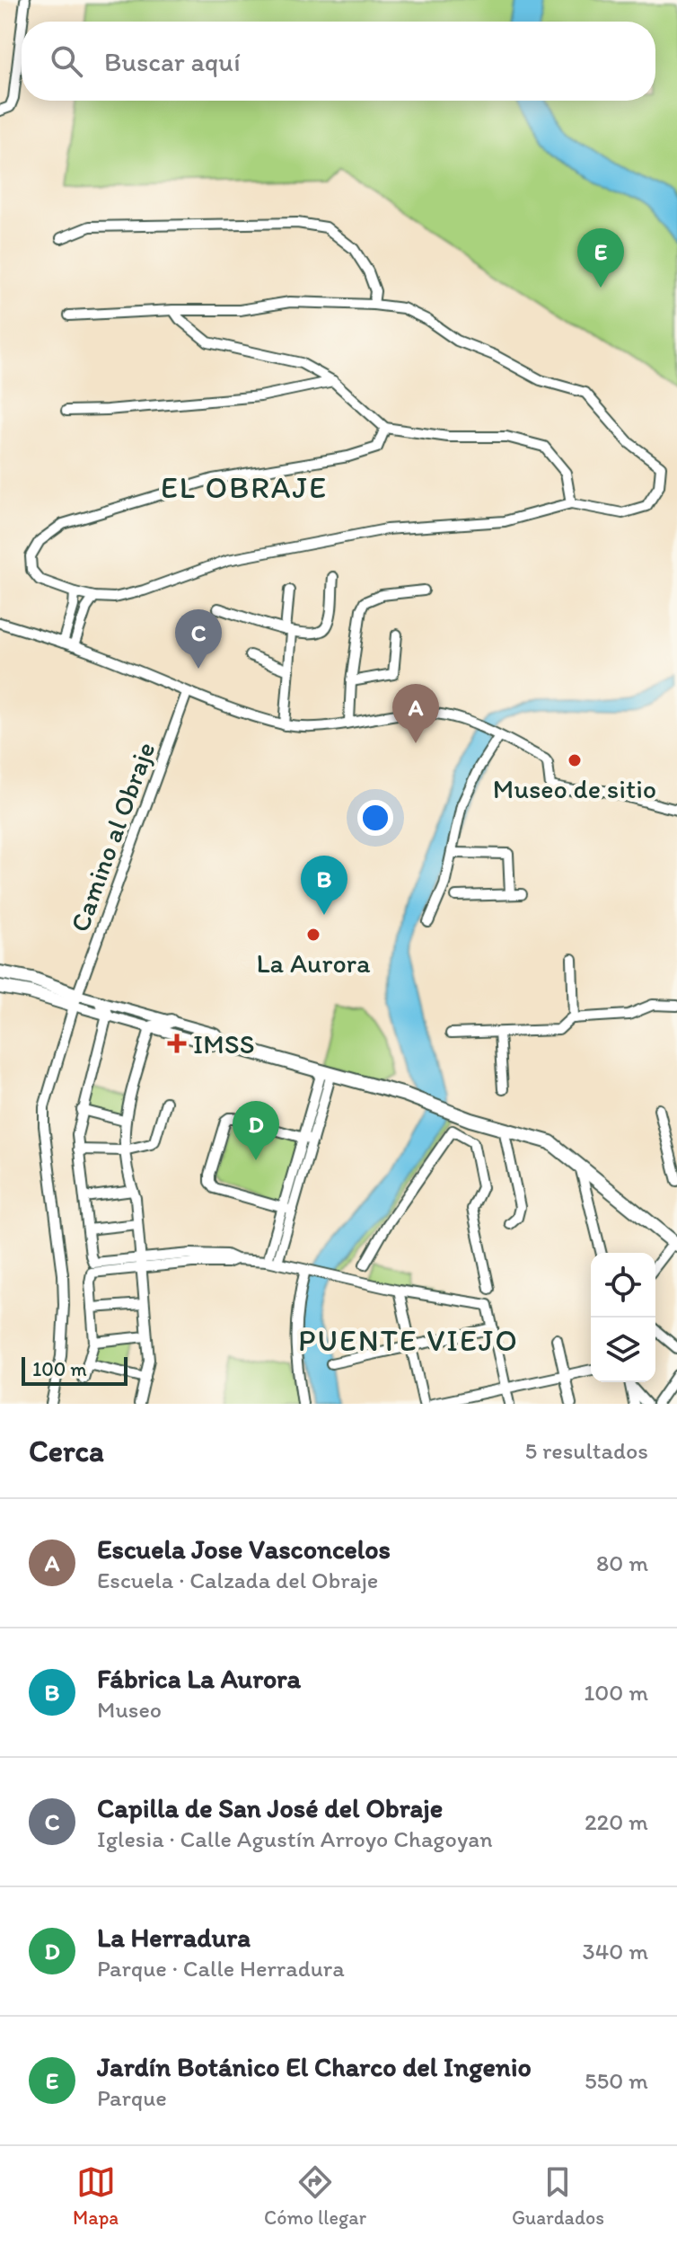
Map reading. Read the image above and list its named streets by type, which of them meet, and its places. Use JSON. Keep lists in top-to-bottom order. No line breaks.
{"streets":{"street":["Camino al Obraje"]},"districts":["EL OBRAJE","PUENTE VIEJO"],"places":{"other":["Museo de sitio","La Aurora"],"health":["IMSS"]},"scale_bar":"100 m","page":{"search":"Buscar aquí","pins":["E","C","A","B","D"],"scale":"100 m","heading":["Cerca","5 resultados"],"list":[{"mark":"A","name":"Escuela Jose Vasconcelos","note":"Escuela · Calzada del Obraje","value":"80 m"},{"mark":"B","name":"Fábrica La Aurora","note":"Museo","value":"100 m"},{"mark":"C","name":"Capilla de San José del Obraje","note":"Iglesia · Calle Agustín Arroyo Chagoyan","value":"220 m"},{"mark":"D","name":"La Herradura","note":"Parque · Calle Herradura","value":"340 m"},{"mark":"E","name":"Jardín Botánico El Charco del Ingenio","note":"Parque","value":"550 m"}],"nav":["Mapa","Cómo llegar","Guardados"]}}
